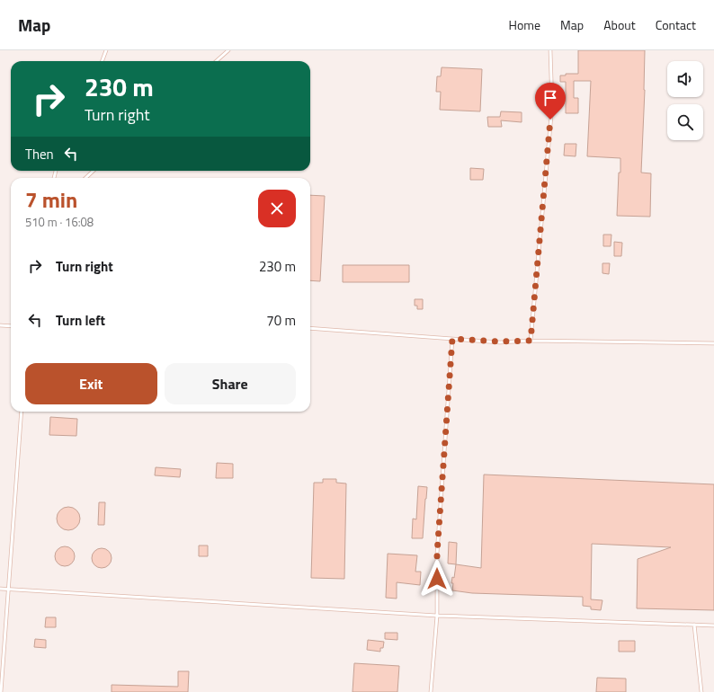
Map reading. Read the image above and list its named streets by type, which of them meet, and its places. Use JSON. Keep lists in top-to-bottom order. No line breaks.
{"page":{"header":"Map","nav":["Home","Map","About","Contact"],"turn":["230 m","Turn right"],"then":"Then","heading":["7 min","510 m · 16:08"],"list":[{"name":"Turn right","value":"230 m"},{"name":"Turn left","value":"70 m"}],"buttons":["Exit","Share"]}}
